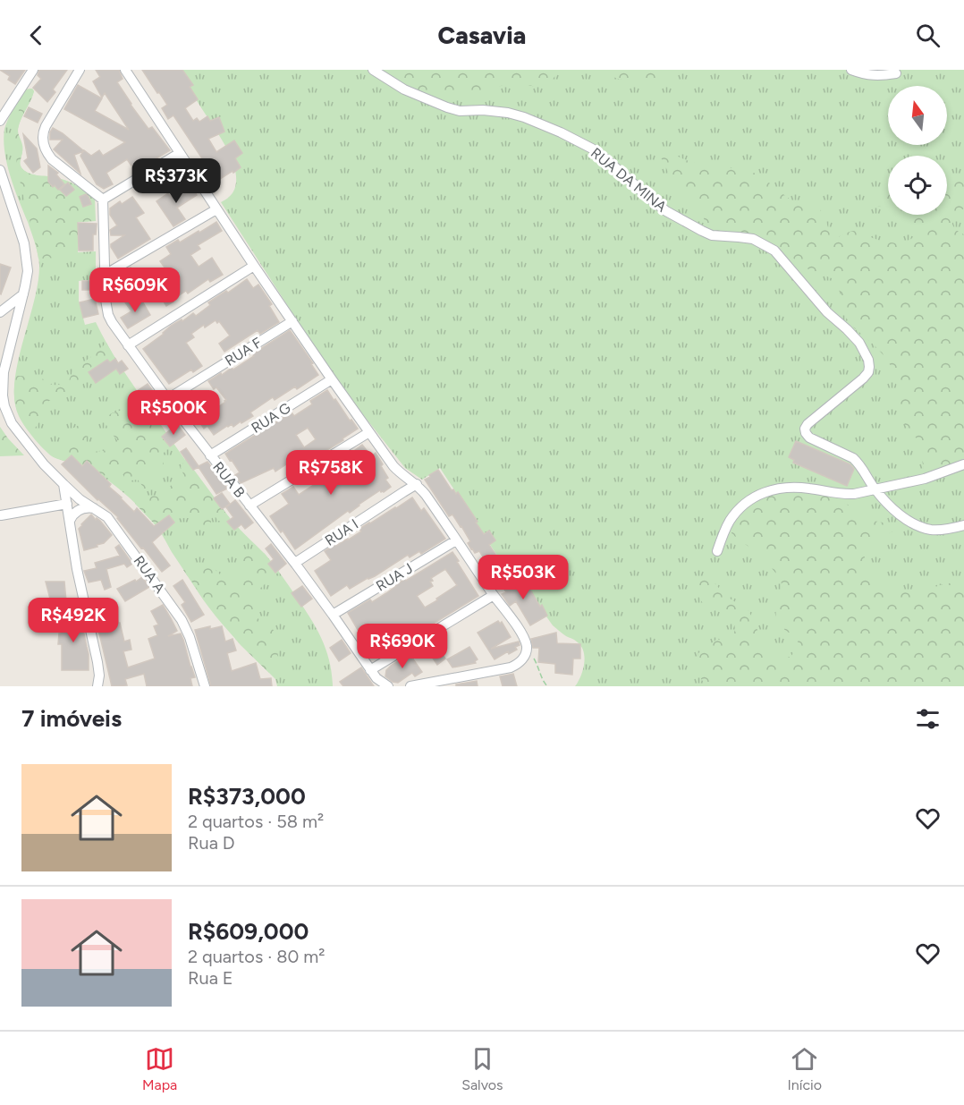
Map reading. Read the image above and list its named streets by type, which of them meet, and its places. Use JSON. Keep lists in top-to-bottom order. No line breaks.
{"streets":{"street":["RUA DA MINA","RUA F","RUA G","RUA B","RUA I","RUA A","RUA J"]},"crossings":[["RUA F","RUA B"],["RUA G","RUA B"],["RUA B","RUA I"],["RUA B","RUA J"]],"north":"top","page":{"header":"Casavia","price":["R$373K","R$609K","R$500K","R$758K","R$503K","R$492K","R$690K"],"heading":"7 imóveis","list":[{"name":"R$373,000","note":"2 quartos · 58 m² · Rua D"},{"name":"R$609,000","note":"2 quartos · 80 m² · Rua E"}],"tabs":["Mapa","Salvos","Início"]}}
